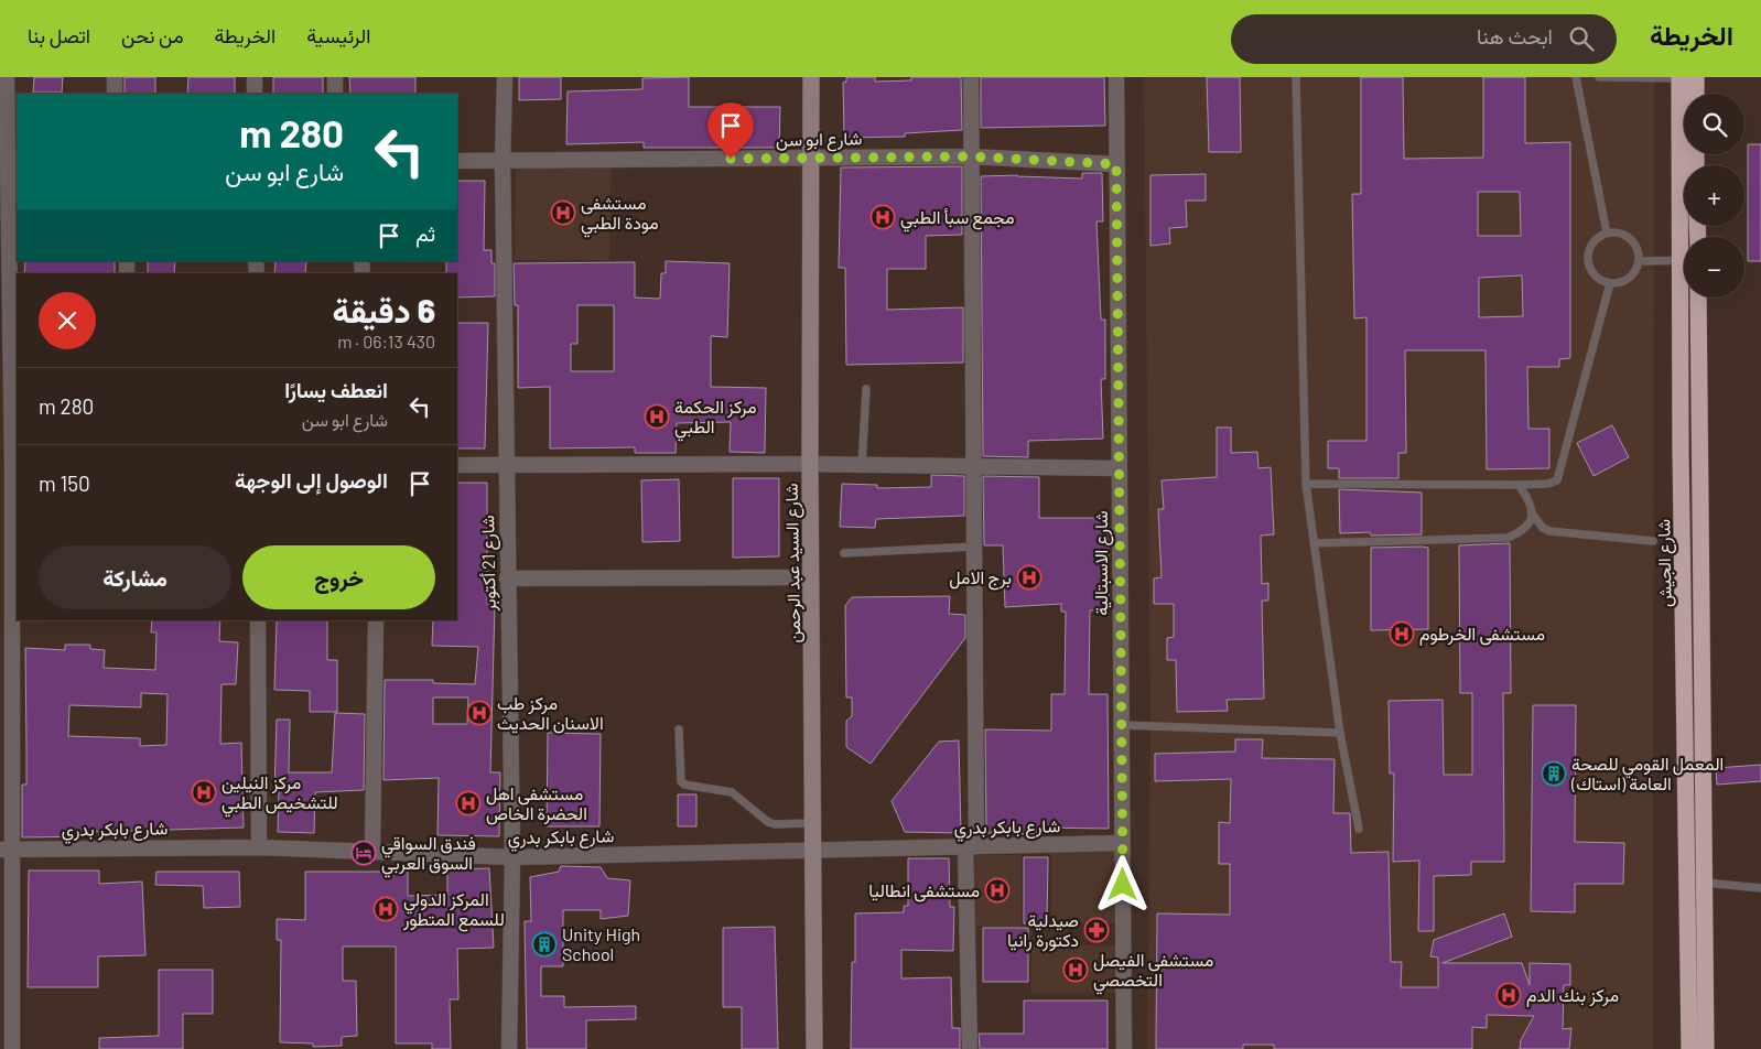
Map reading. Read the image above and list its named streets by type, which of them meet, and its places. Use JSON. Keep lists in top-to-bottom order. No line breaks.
{"streets":{"highway":["شارع الجيش"],"street":["شارع ابو سن","شارع 21 أكتوبر","شارع السيد عبد الرحمن","شارع الاسبتالية","شارع بابكر بدري"]},"crossings":[["شارع ابو سن","شارع 21 أكتوبر"],["شارع ابو سن","شارع السيد عبد الرحمن"],["شارع ابو سن","شارع الاسبتالية"],["شارع 21 أكتوبر","شارع بابكر بدري"],["شارع السيد عبد الرحمن","شارع بابكر بدري"],["شارع الاسبتالية","شارع بابكر بدري"]],"places":{"hospital":["مستشفى مودة الطبي","مجمع سبأ الطبي","مركز الحكمة الطبي","برج الامل","مستشفى الخرطوم","مركز طب الاسنان الحديث","مركز النيلين للتشخيص الطبي","مستشفى اهل الحضرة الخاص","مستشفى انطاليا","المركز الدولي للسمع المتطور","مستشفى الفيصل التخصصي","مركز بنك الدم"],"building":["المعمل القومي للصحة العامة (استاك)","Unity High School"],"hotel":["فندق السواقي السوق العربي"],"pharmacy":["صيدلية دكتورة رانيا"]},"page":{"header":"الخريطة","search":"ابحث هنا","nav":["الرئيسية","الخريطة","من نحن","اتصل بنا"],"map_buttons":["+","−"],"turn":["280 m","شارع ابو سن"],"then":"ثم","heading":["6 دقيقة","430 m · 06:13"],"list":[{"name":"انعطف يسارًا","note":"شارع ابو سن","value":"280 m"},{"name":"الوصول إلى الوجهة","value":"150 m"}],"buttons":["خروج","مشاركة"]}}
